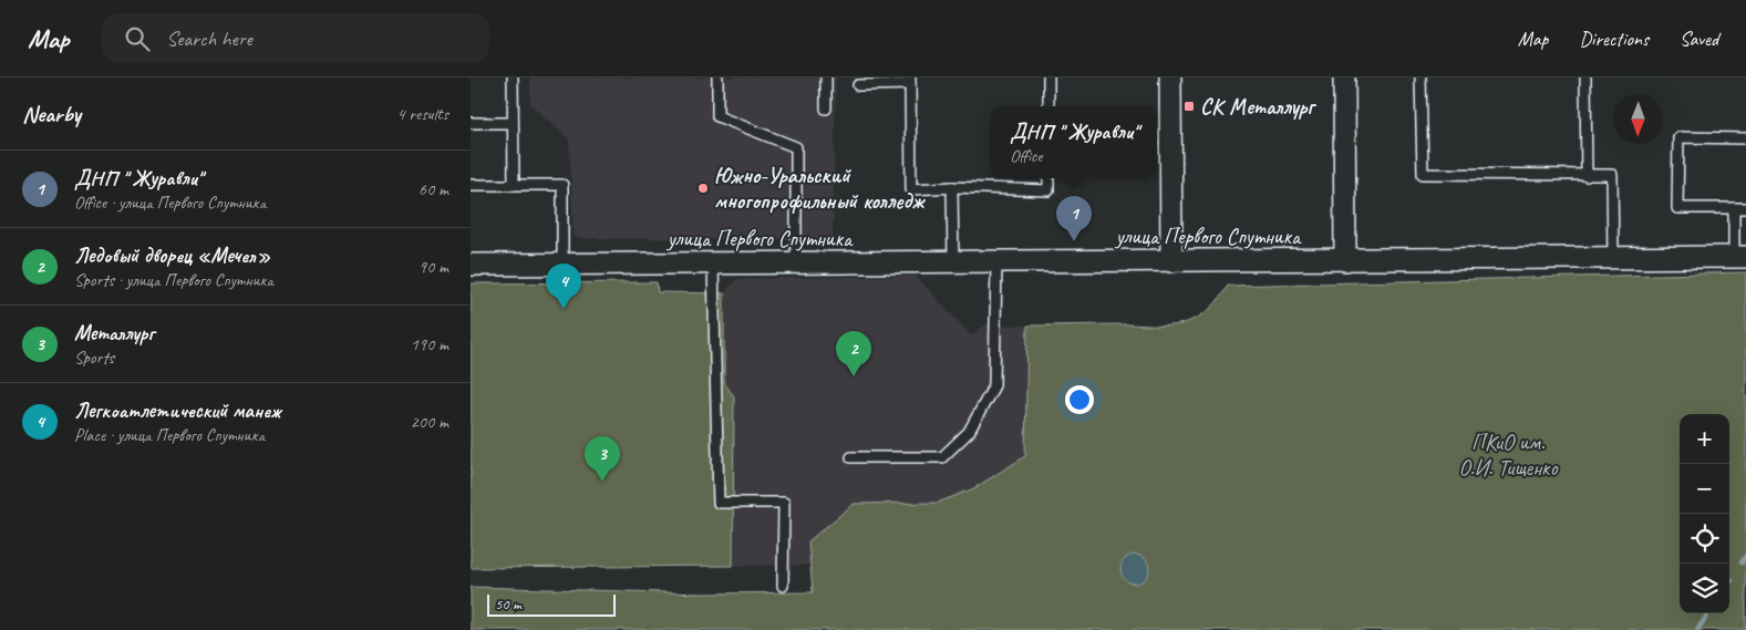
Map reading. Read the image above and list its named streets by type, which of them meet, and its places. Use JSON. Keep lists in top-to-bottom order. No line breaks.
{"streets":{"street":["улица Первого Спутника"]},"parks":["ПКиО им. О.И. Тищенко"],"places":{"transit":["СК Металлург"],"other":["Южно-Уральский многопрофильный колледж"]},"scale_bar":"50 m","north":"bottom","page":{"header":"Map","search":"Search here","nav":["Map","Directions","Saved"],"heading":["Nearby","4 results"],"popup":["ДНП \" Журавли\"","Office"],"list":[{"mark":"1","name":"ДНП \" Журавли\"","note":"Office · улица Первого Спутника","value":"60 m"},{"mark":"2","name":"Ледовый дворец «Мечел»","note":"Sports · улица Первого Спутника","value":"90 m"},{"mark":"3","name":"Металлург","note":"Sports","value":"190 m"},{"mark":"4","name":"Легкоатлетический манеж","note":"Place · улица Первого Спутника","value":"200 m"}],"pins":["1","4","2","3"],"map_buttons":["+","−"],"scale":"50 m"}}
